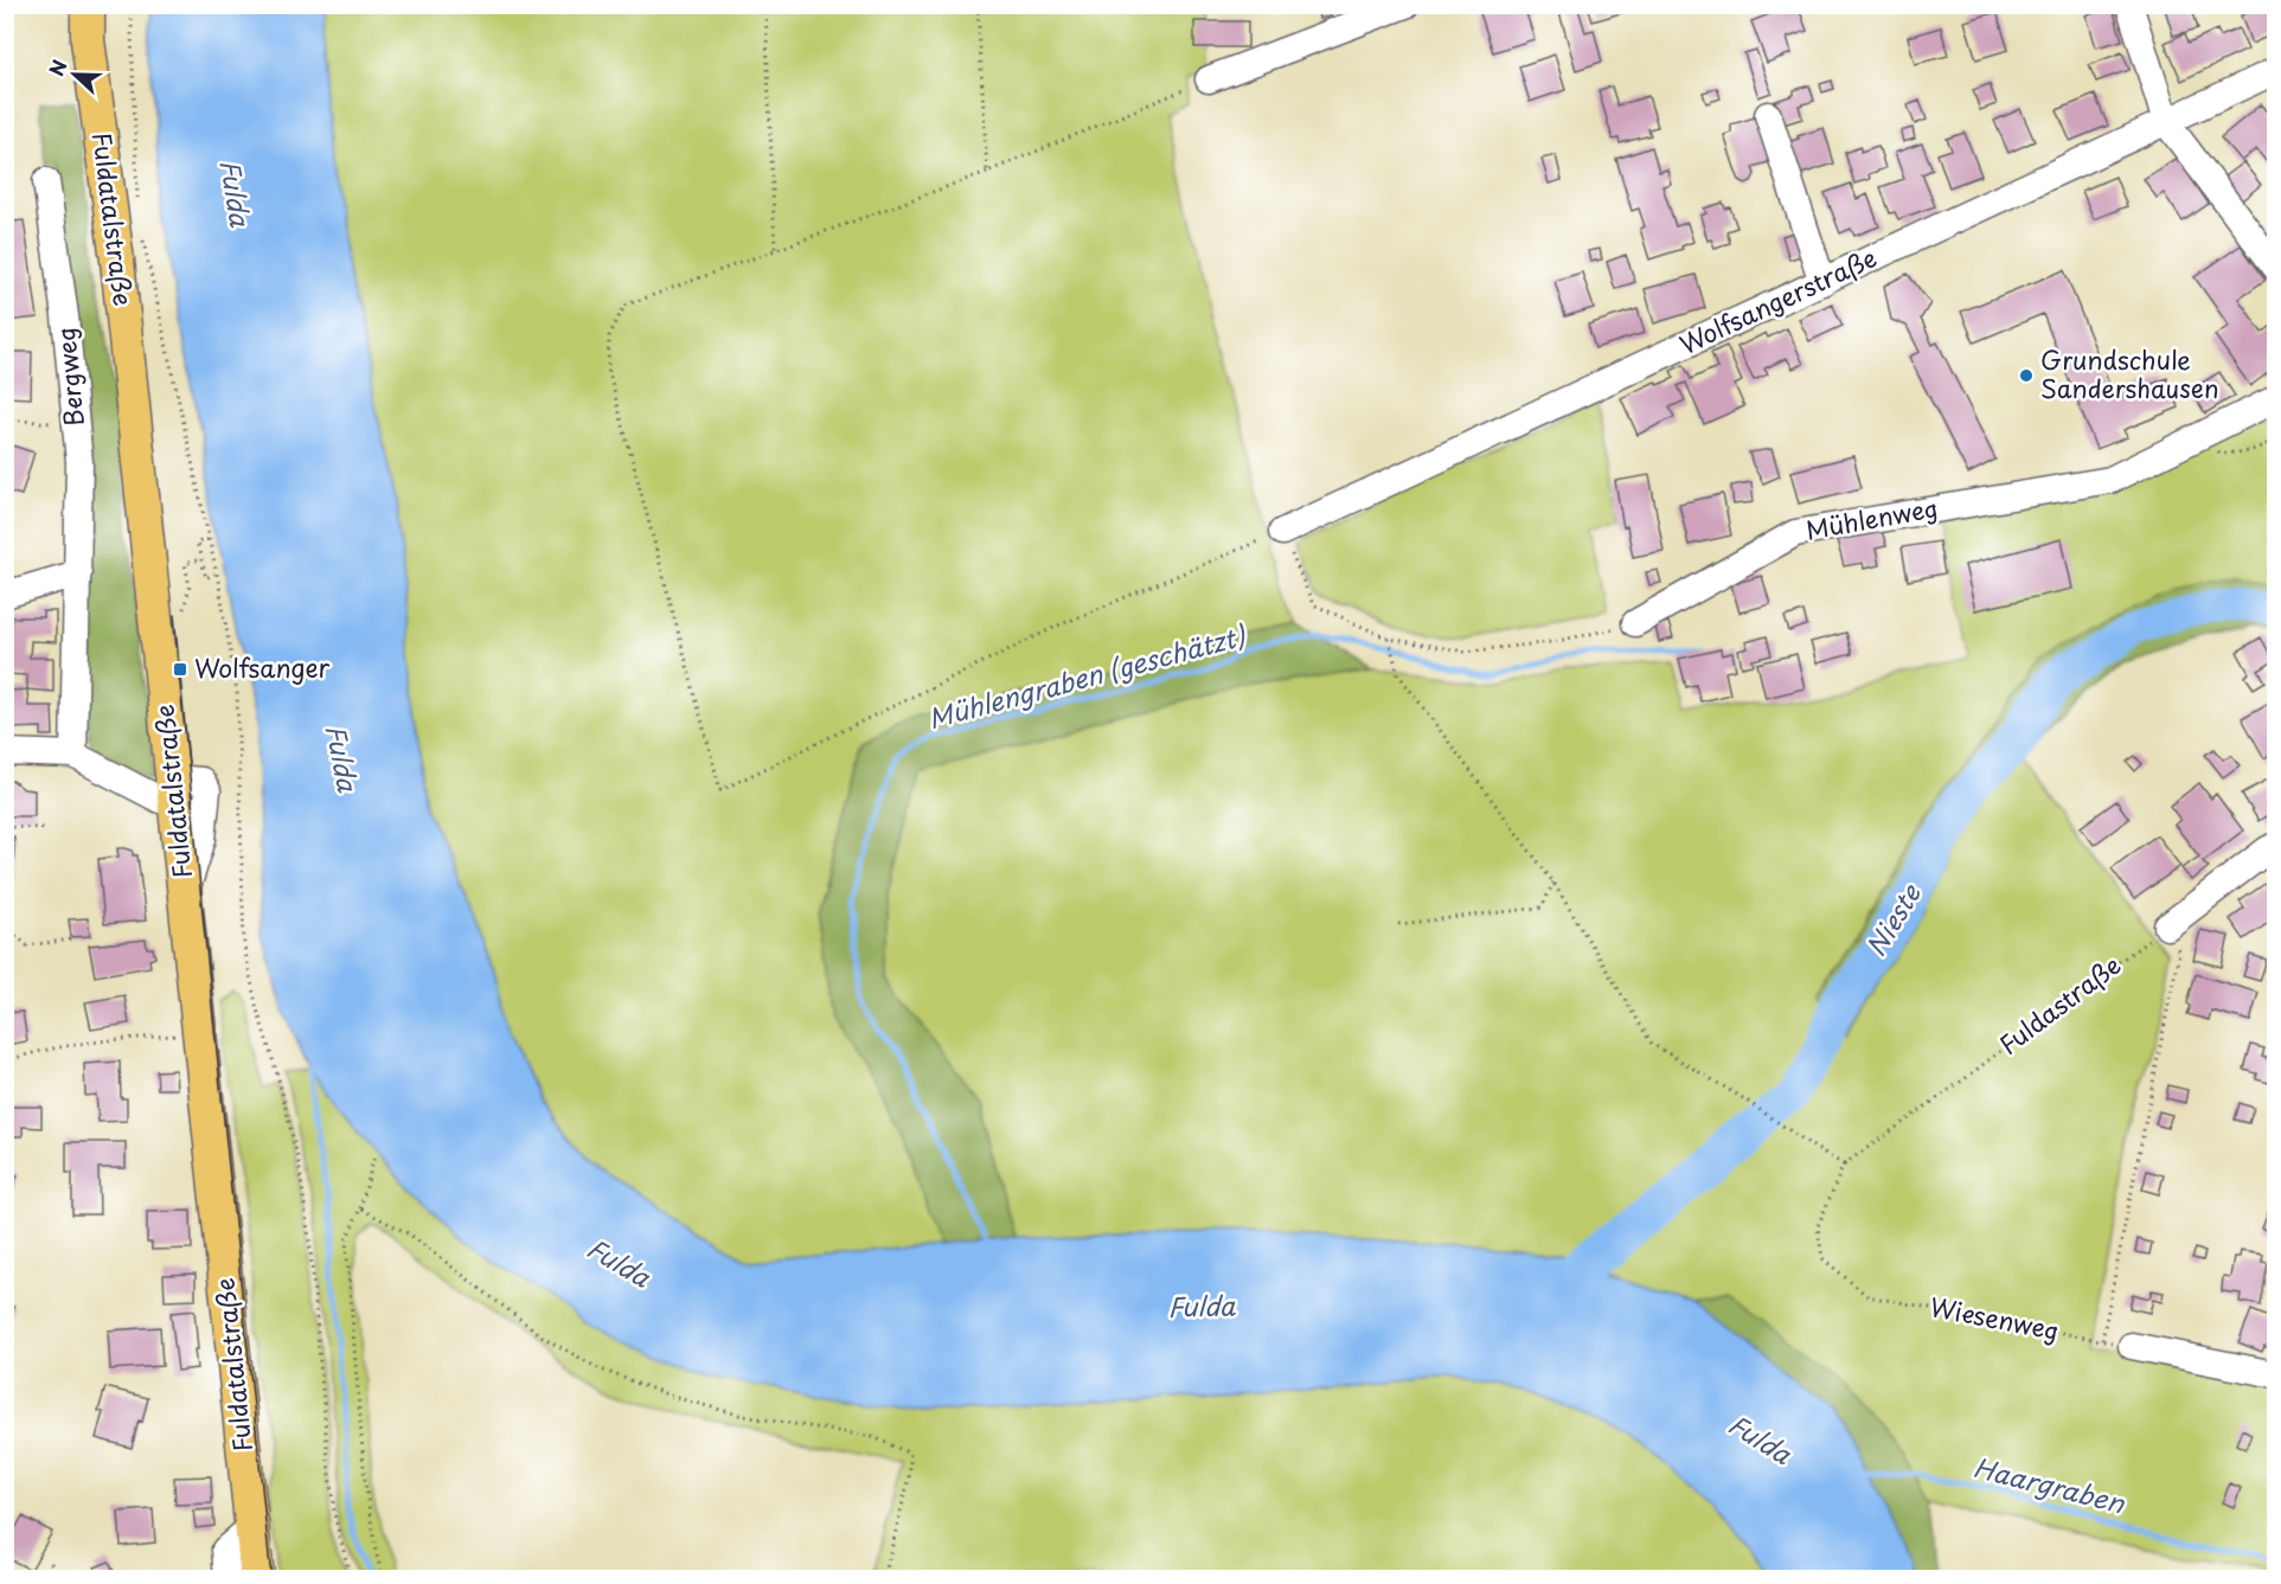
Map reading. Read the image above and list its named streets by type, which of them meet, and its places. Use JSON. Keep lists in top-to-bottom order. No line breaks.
{"streets":{"main road":["Fuldatalstraße"],"street":["Wolfsangerstraße","Bergweg","Mühlenweg"],"path":["Fuldastraße","Wiesenweg"]},"crossings":[["Fuldastraße","Wiesenweg"]],"water":["Fulda","Mühlengraben (geschätzt)","Nieste","Haargraben"],"places":{"other":["Grundschule Sandershausen"],"transit":["Wolfsanger"]},"north":"left"}
